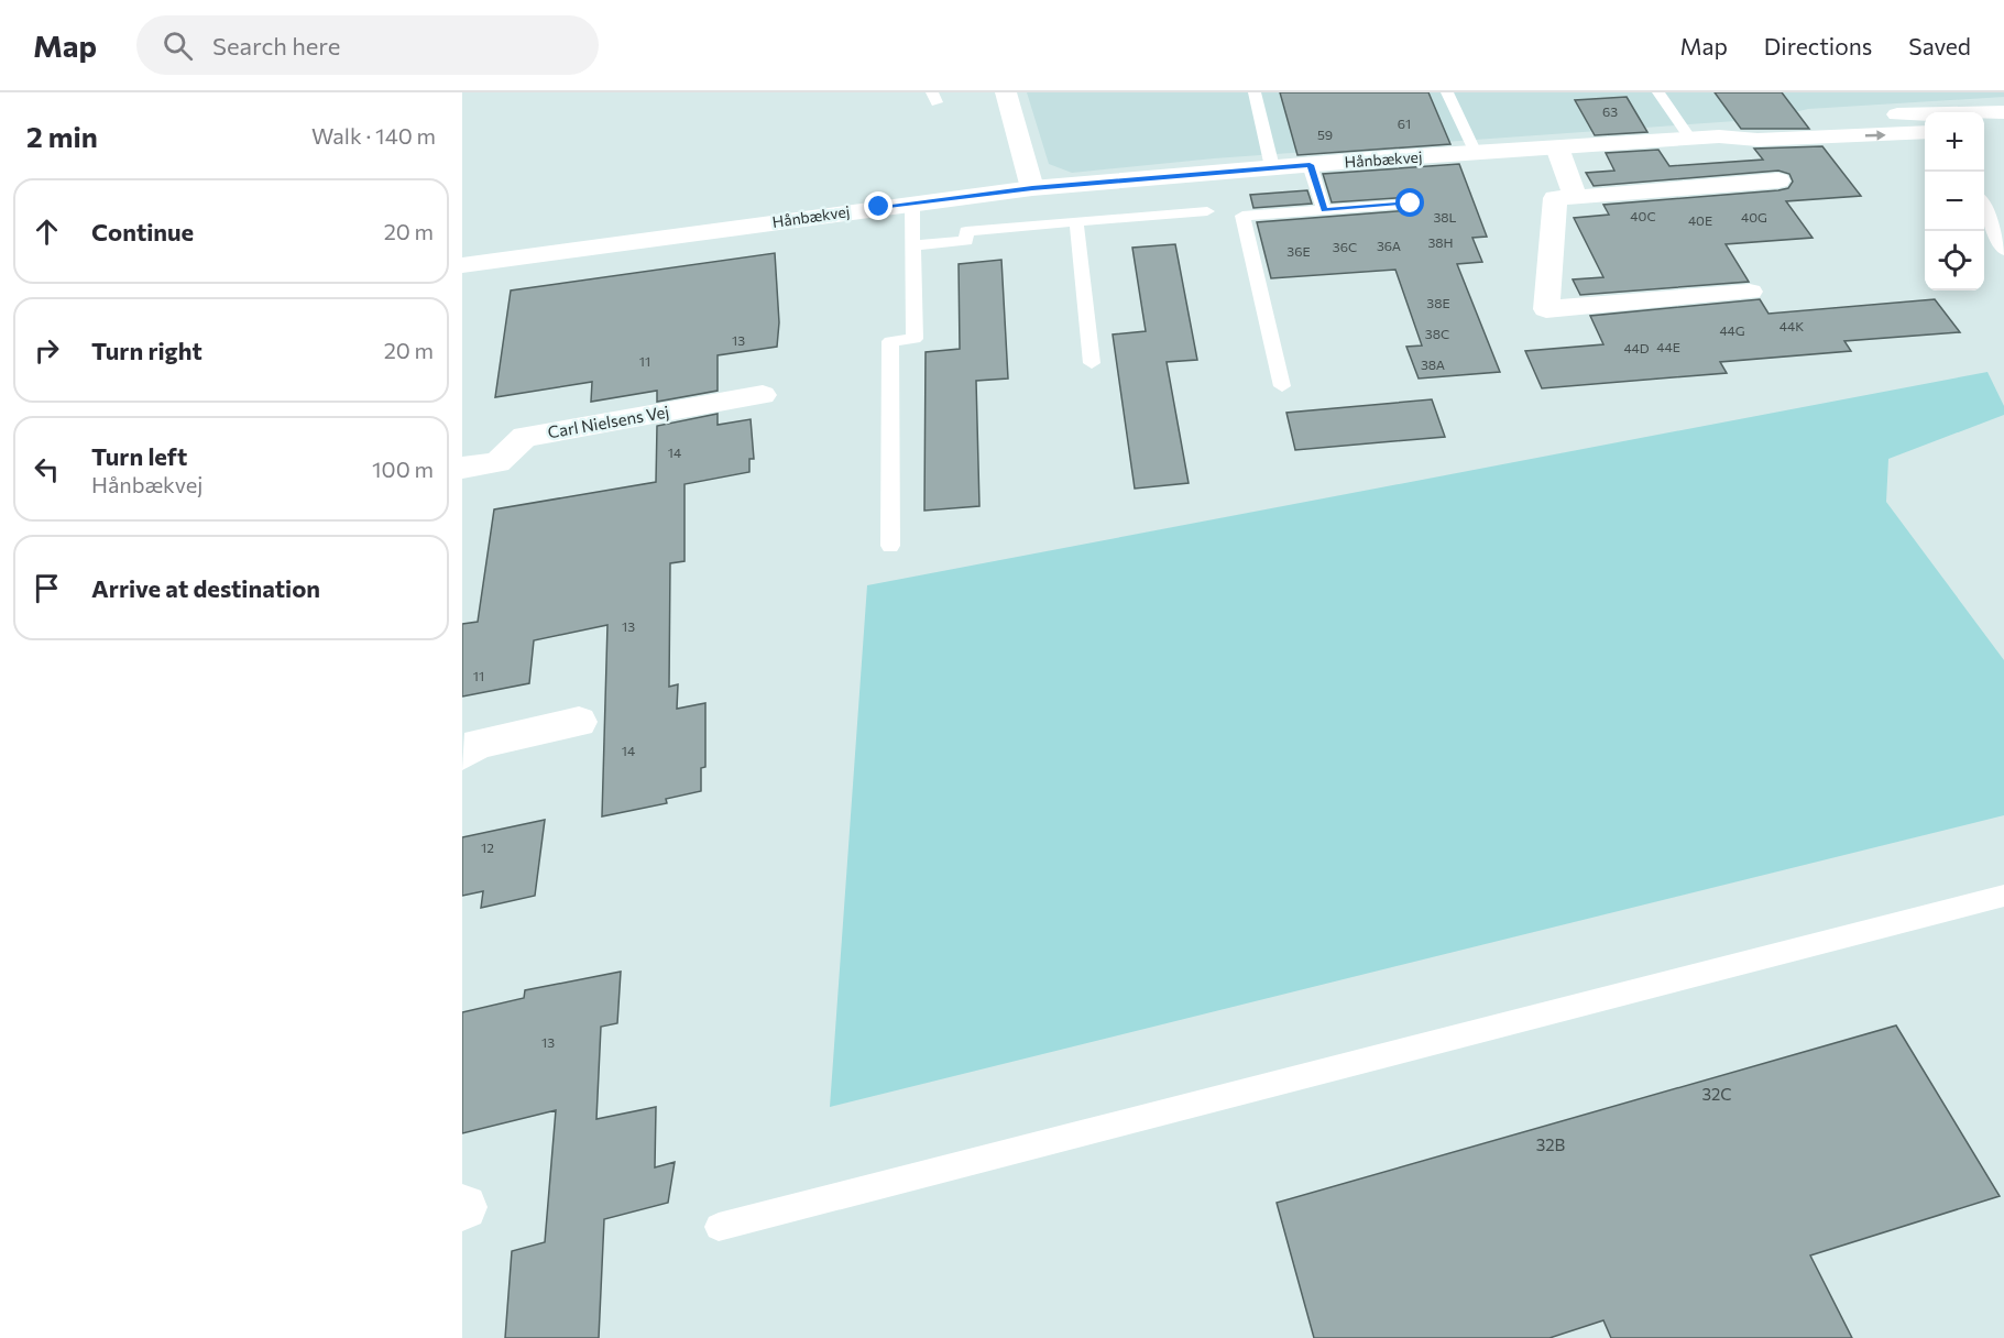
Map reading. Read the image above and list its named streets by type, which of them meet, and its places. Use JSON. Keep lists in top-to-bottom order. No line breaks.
{"streets":{"street":["Hånbækvej","Carl Nielsens Vej"]},"house_numbers":["63","61","59","40C","38L","40G","40E","38H","36A","36C","36E","38E","44K","44G","38C","13","44E","44D","11","38A","14","13","11","14","12","13","32C","32B"],"page":{"header":"Map","search":"Search here","nav":["Map","Directions","Saved"],"heading":["2 min","Walk · 140 m"],"map_buttons":["+","−"],"list":[["Continue","20 m"],["Turn right","20 m"],["Turn left","Hånbækvej","100 m"],"Arrive at destination"]}}
